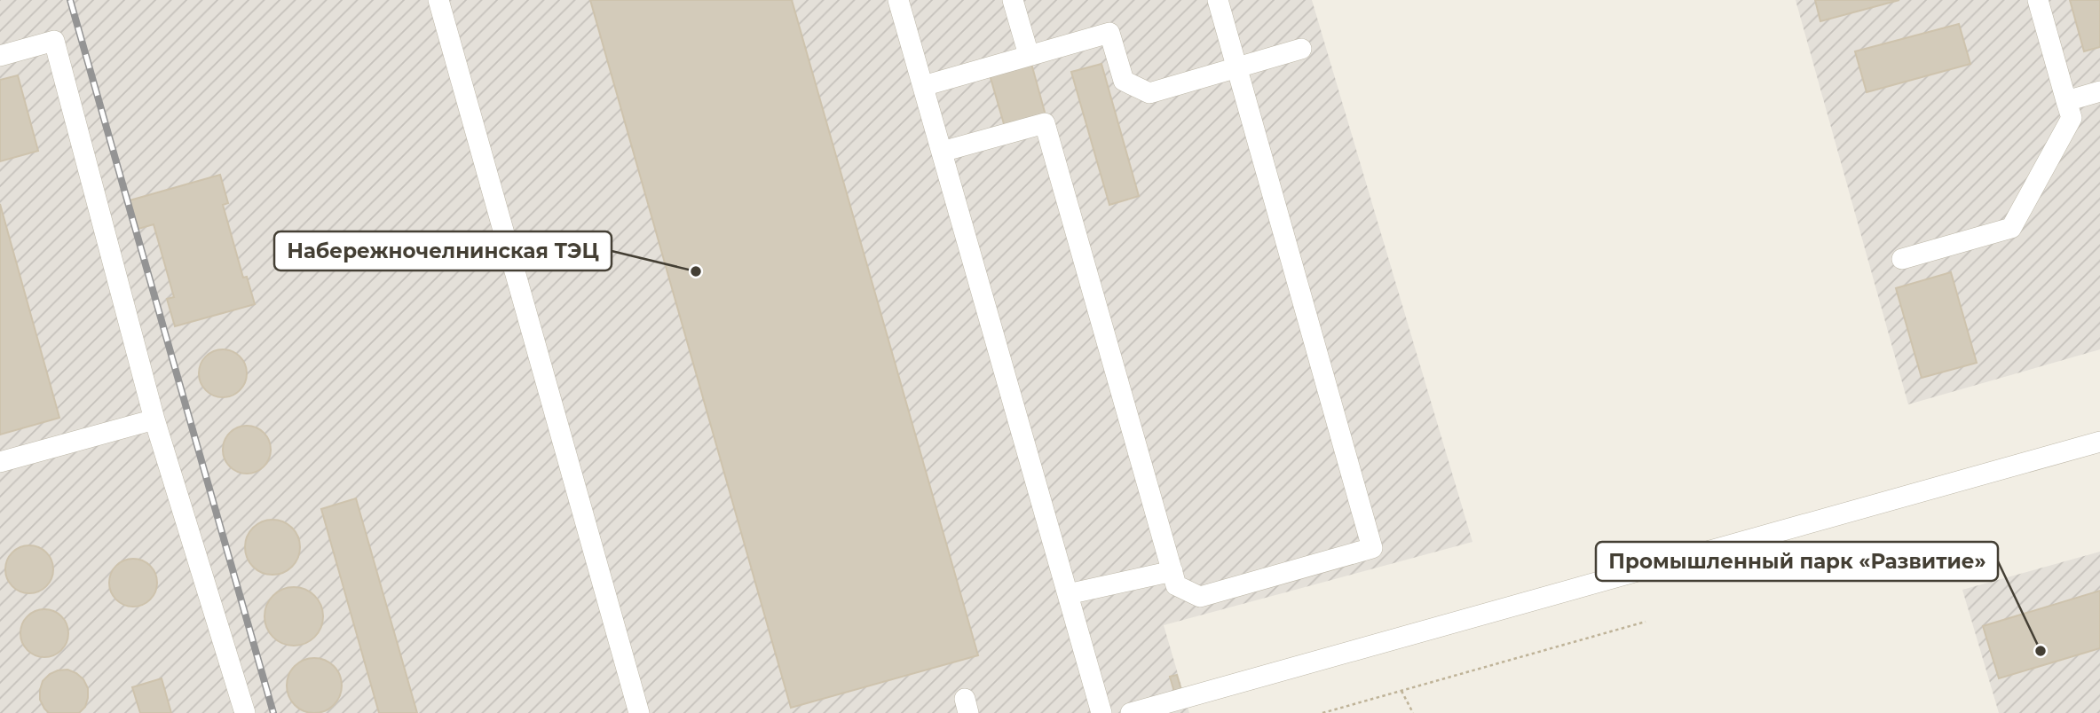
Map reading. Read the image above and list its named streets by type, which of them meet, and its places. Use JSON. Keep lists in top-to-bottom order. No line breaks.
{"places":["Набережночелнинская ТЭЦ","Промышленный парк «Развитие»"]}
